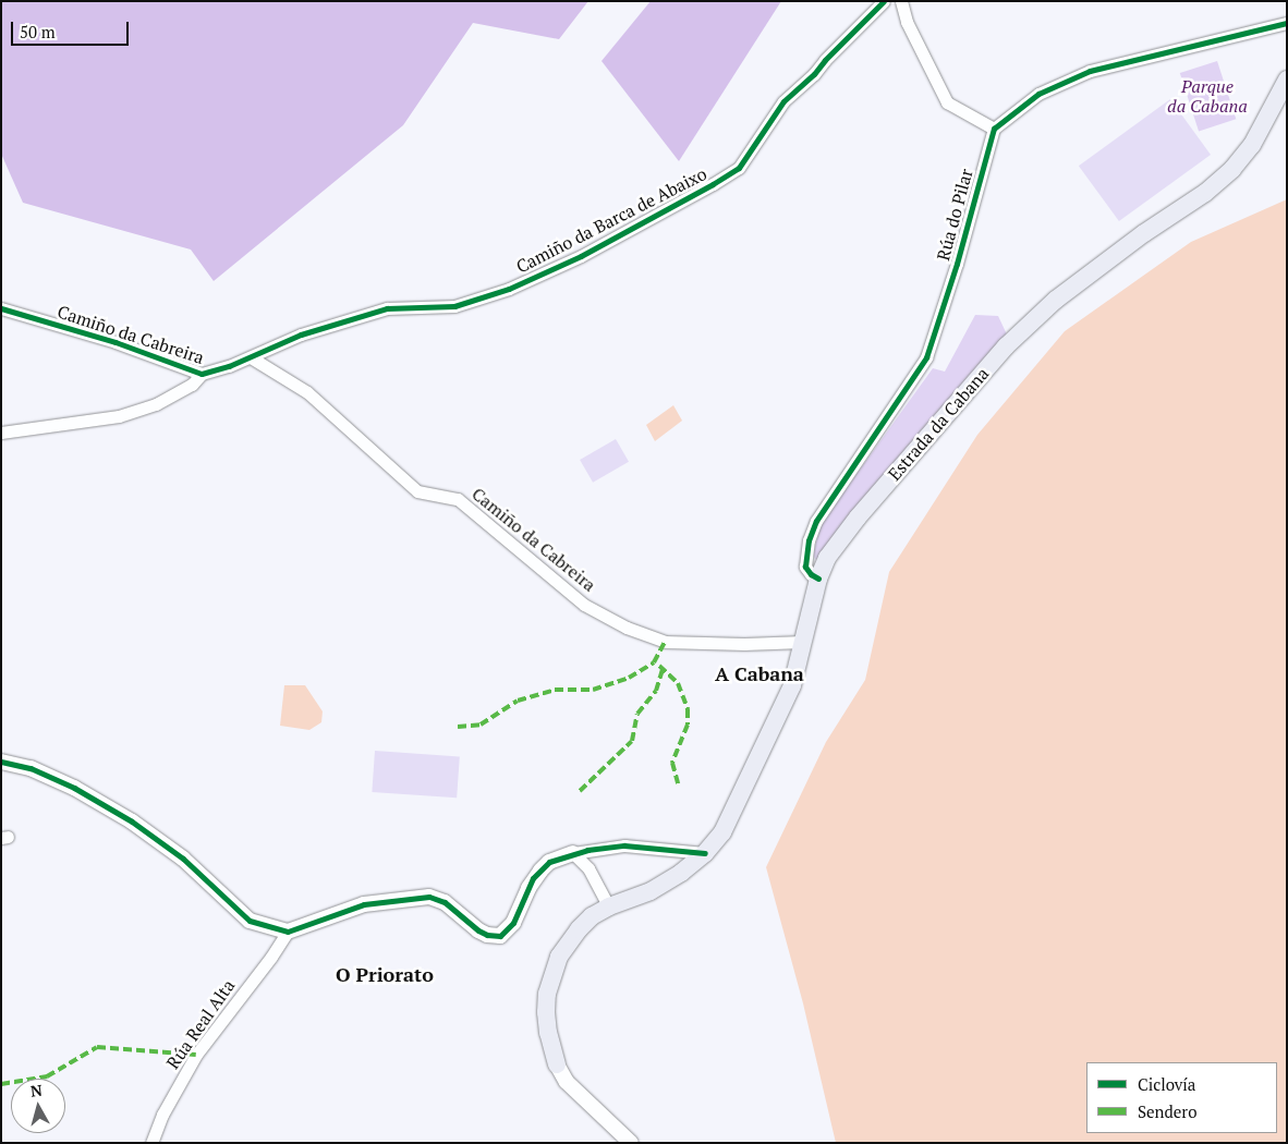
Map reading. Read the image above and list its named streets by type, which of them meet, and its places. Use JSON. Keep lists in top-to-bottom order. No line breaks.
{"streets":{"main road":["Estrada da Cabana"],"street":["Rúa do Pilar","Camiño da Barca de Abaixo","Camiño da Cabreira","Rúa Real Alta"]},"crossings":[["Rúa do Pilar","Estrada da Cabana"],["Camiño da Barca de Abaixo","Camiño da Cabreira"],["Camiño da Cabreira","Estrada da Cabana"]],"districts":["A Cabana","O Priorato"],"parks":["Parque da Cabana"],"legend":["Ciclovía","Sendero"],"scale_bar":"50 m","north":"top"}
